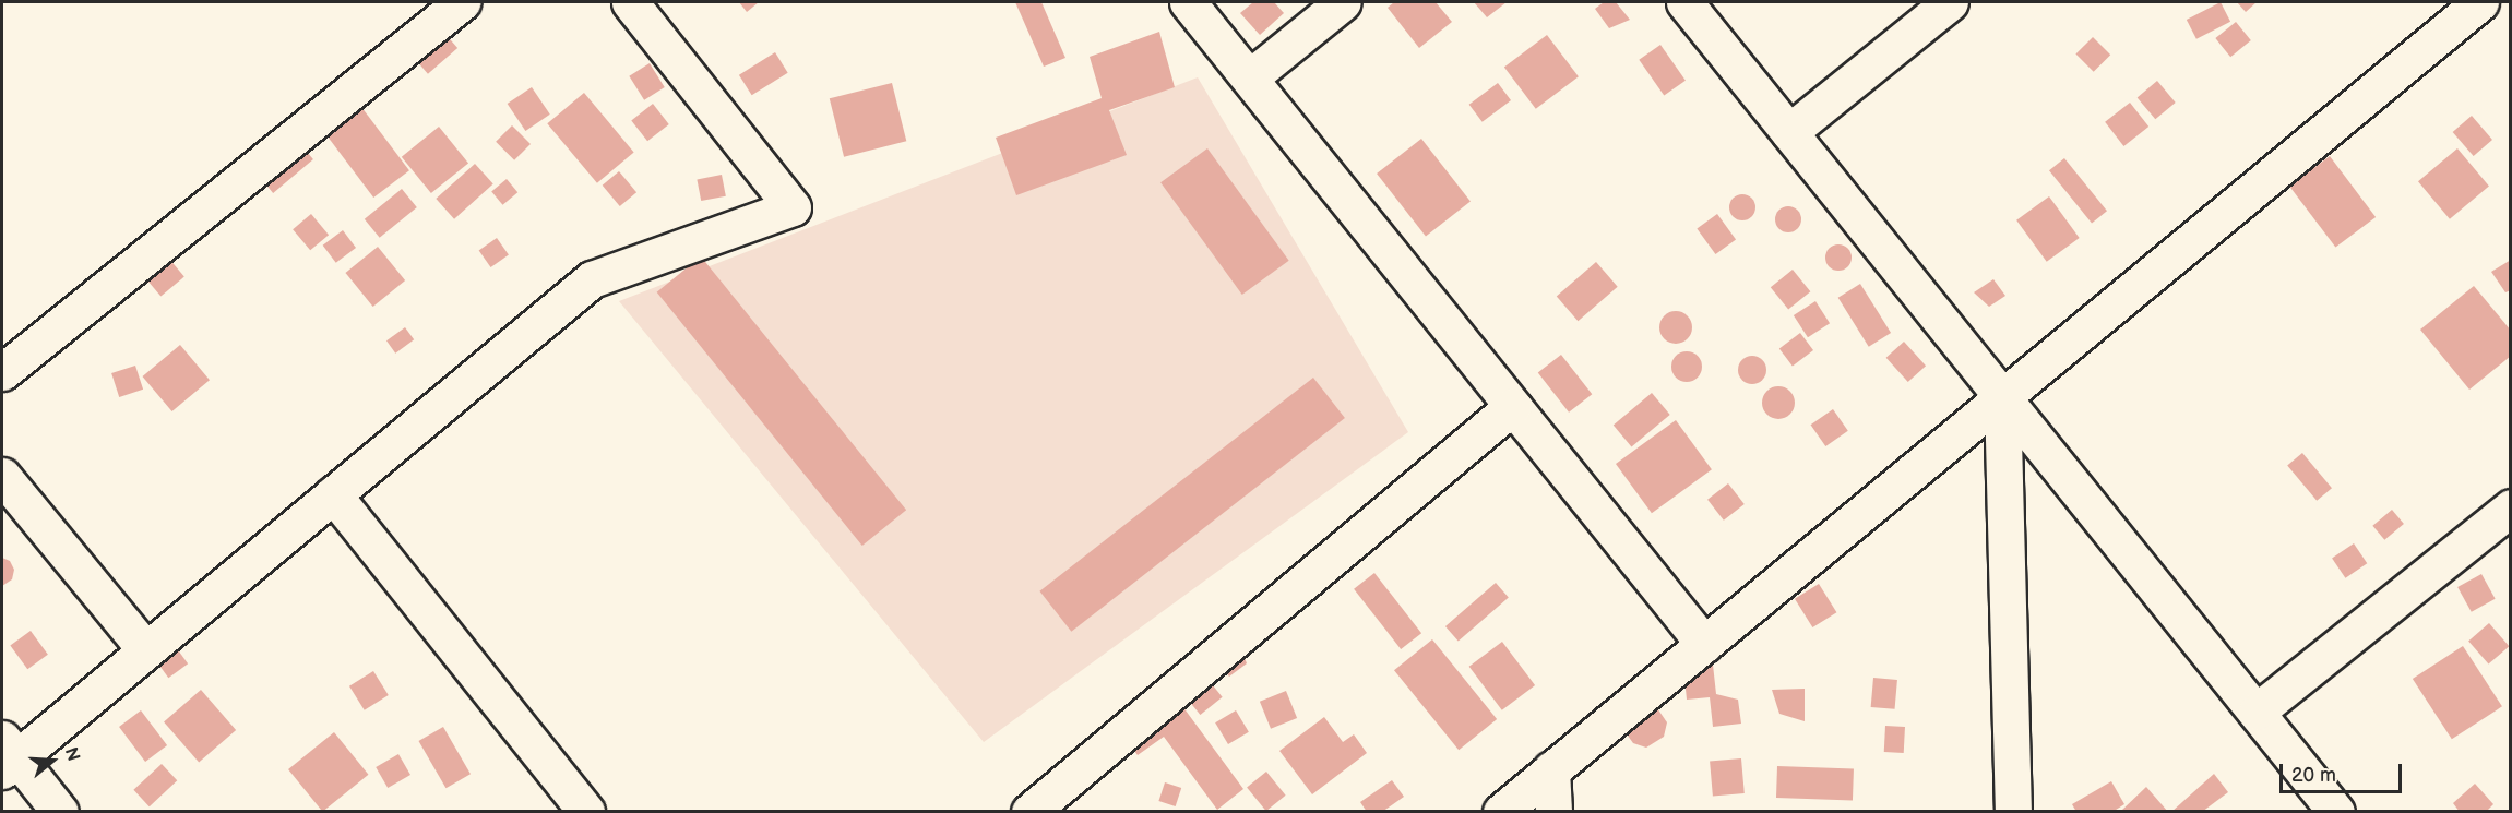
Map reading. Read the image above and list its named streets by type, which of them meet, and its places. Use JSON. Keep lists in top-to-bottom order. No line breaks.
{"scale_bar":"20 m","north":"right"}
